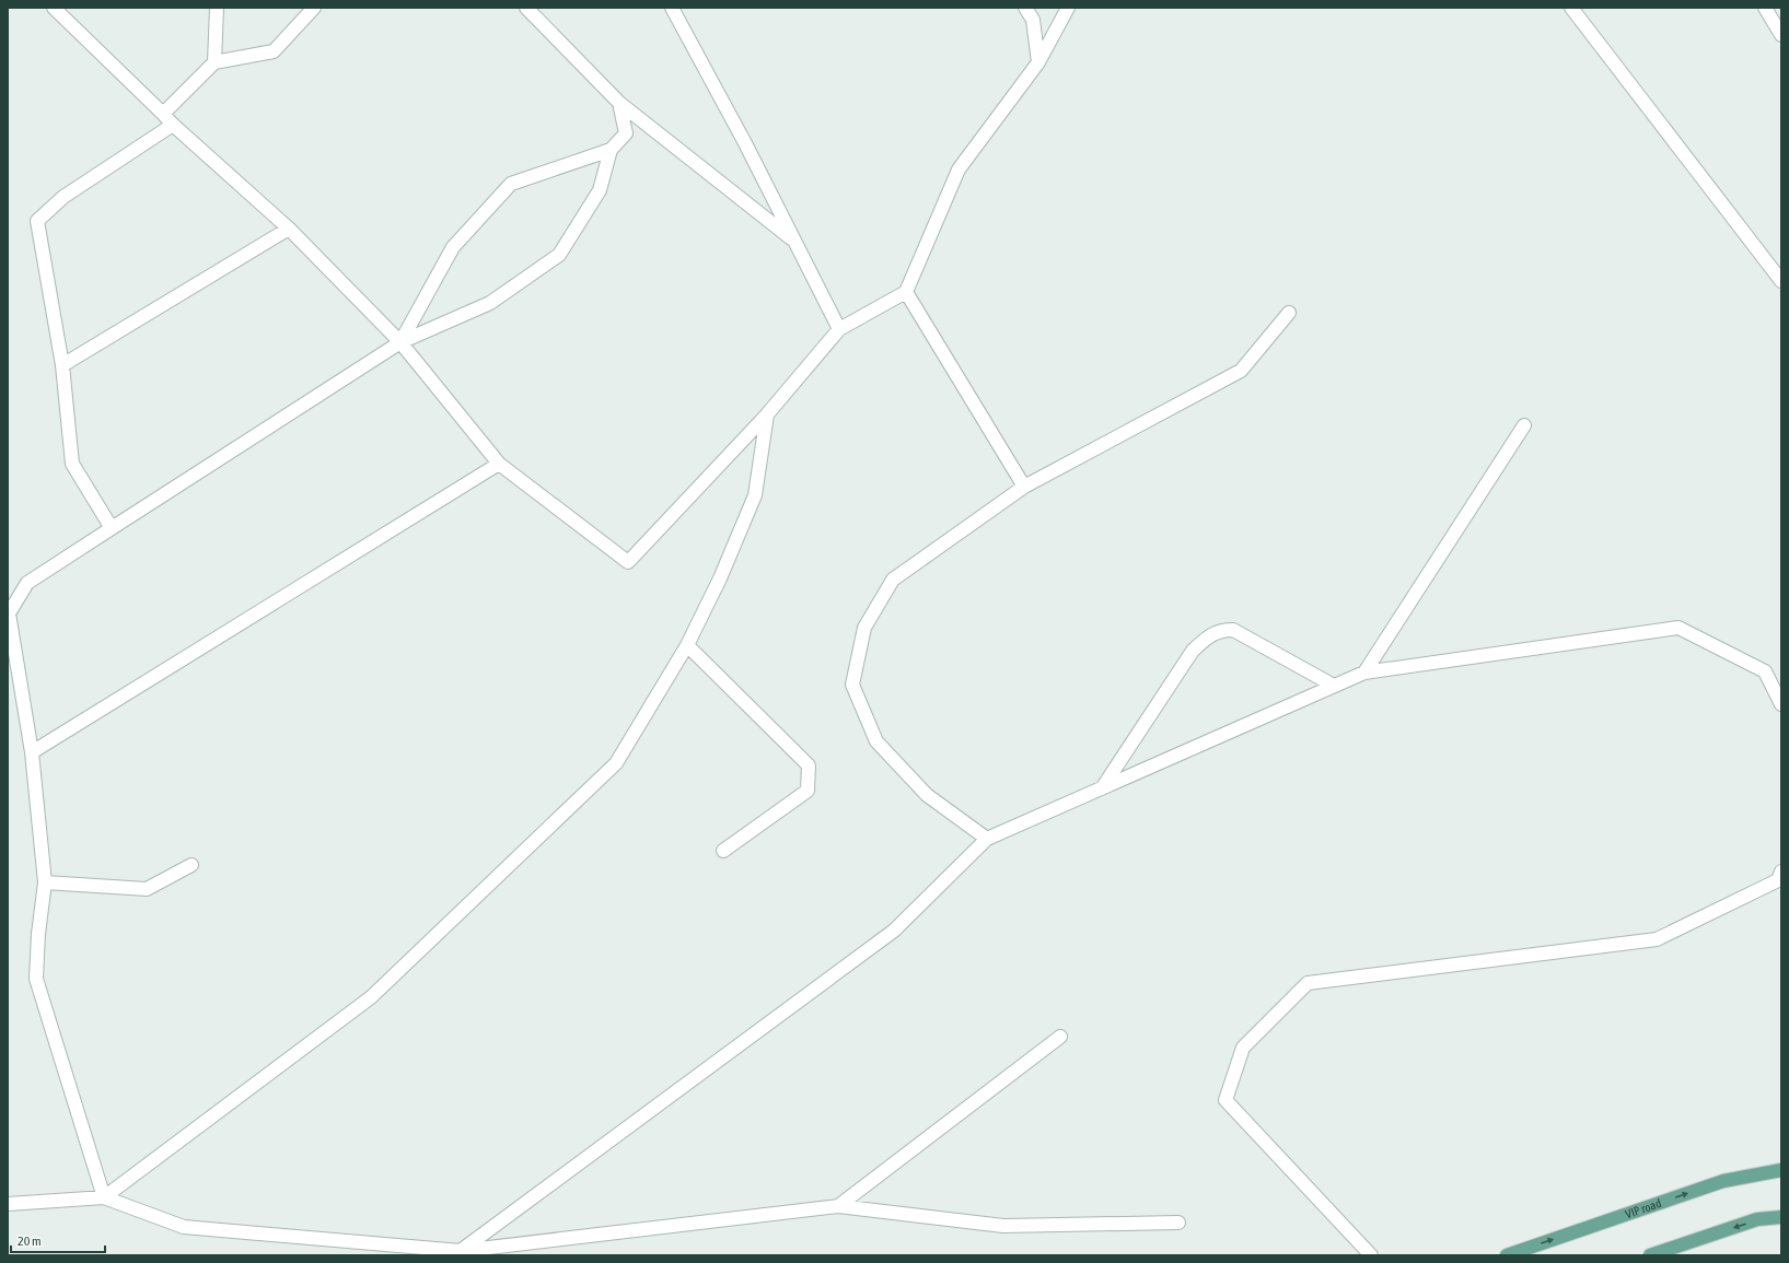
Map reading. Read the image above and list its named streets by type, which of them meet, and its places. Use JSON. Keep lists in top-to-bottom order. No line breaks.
{"streets":{"main road":["VIP road"]},"scale_bar":"20 m"}
